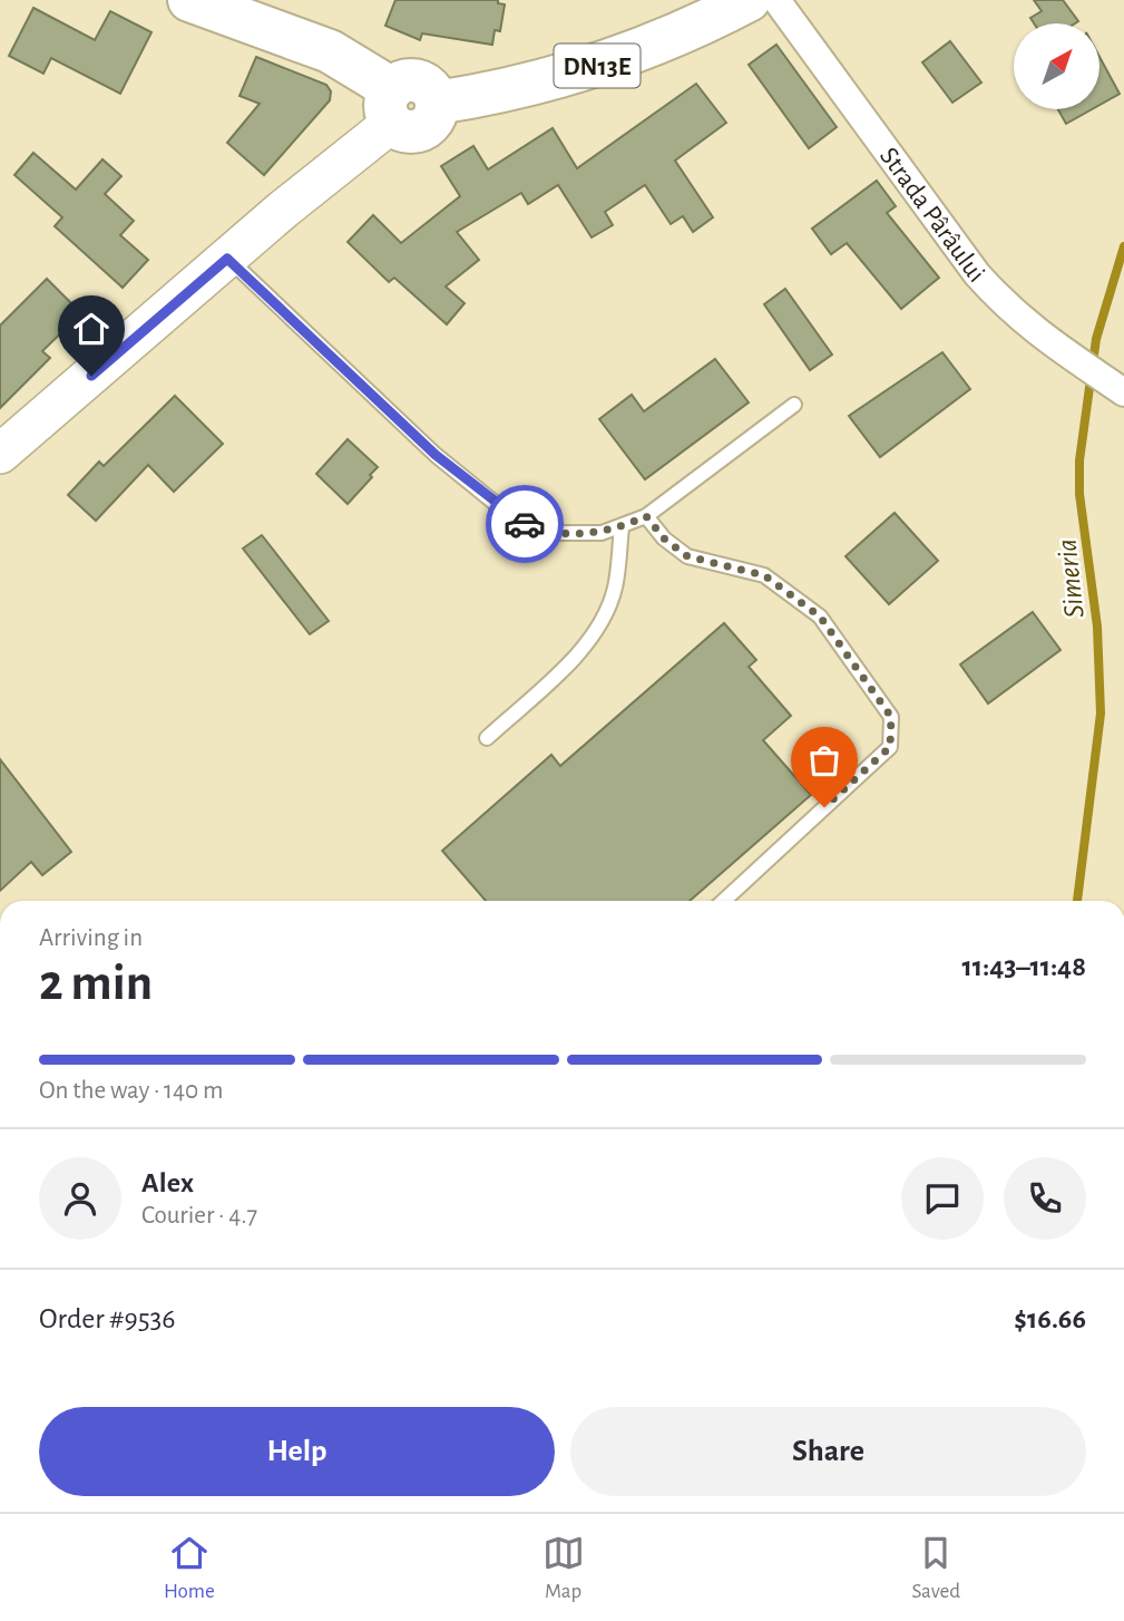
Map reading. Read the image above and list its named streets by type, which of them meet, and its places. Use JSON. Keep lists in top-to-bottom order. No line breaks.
{"streets":{"main road":["DN13E"],"street":["Strada Pârâului"]},"water":["Simeria"],"north":"top right","page":{"heading":["2 min","Arriving in","11:43–11:48"],"panel":["Alex","Courier · 4.7","Order #9536","$16.66"],"bar":"On the way · 140 m","buttons":["Help","Share"],"tabs":["Home","Map","Saved"]}}
